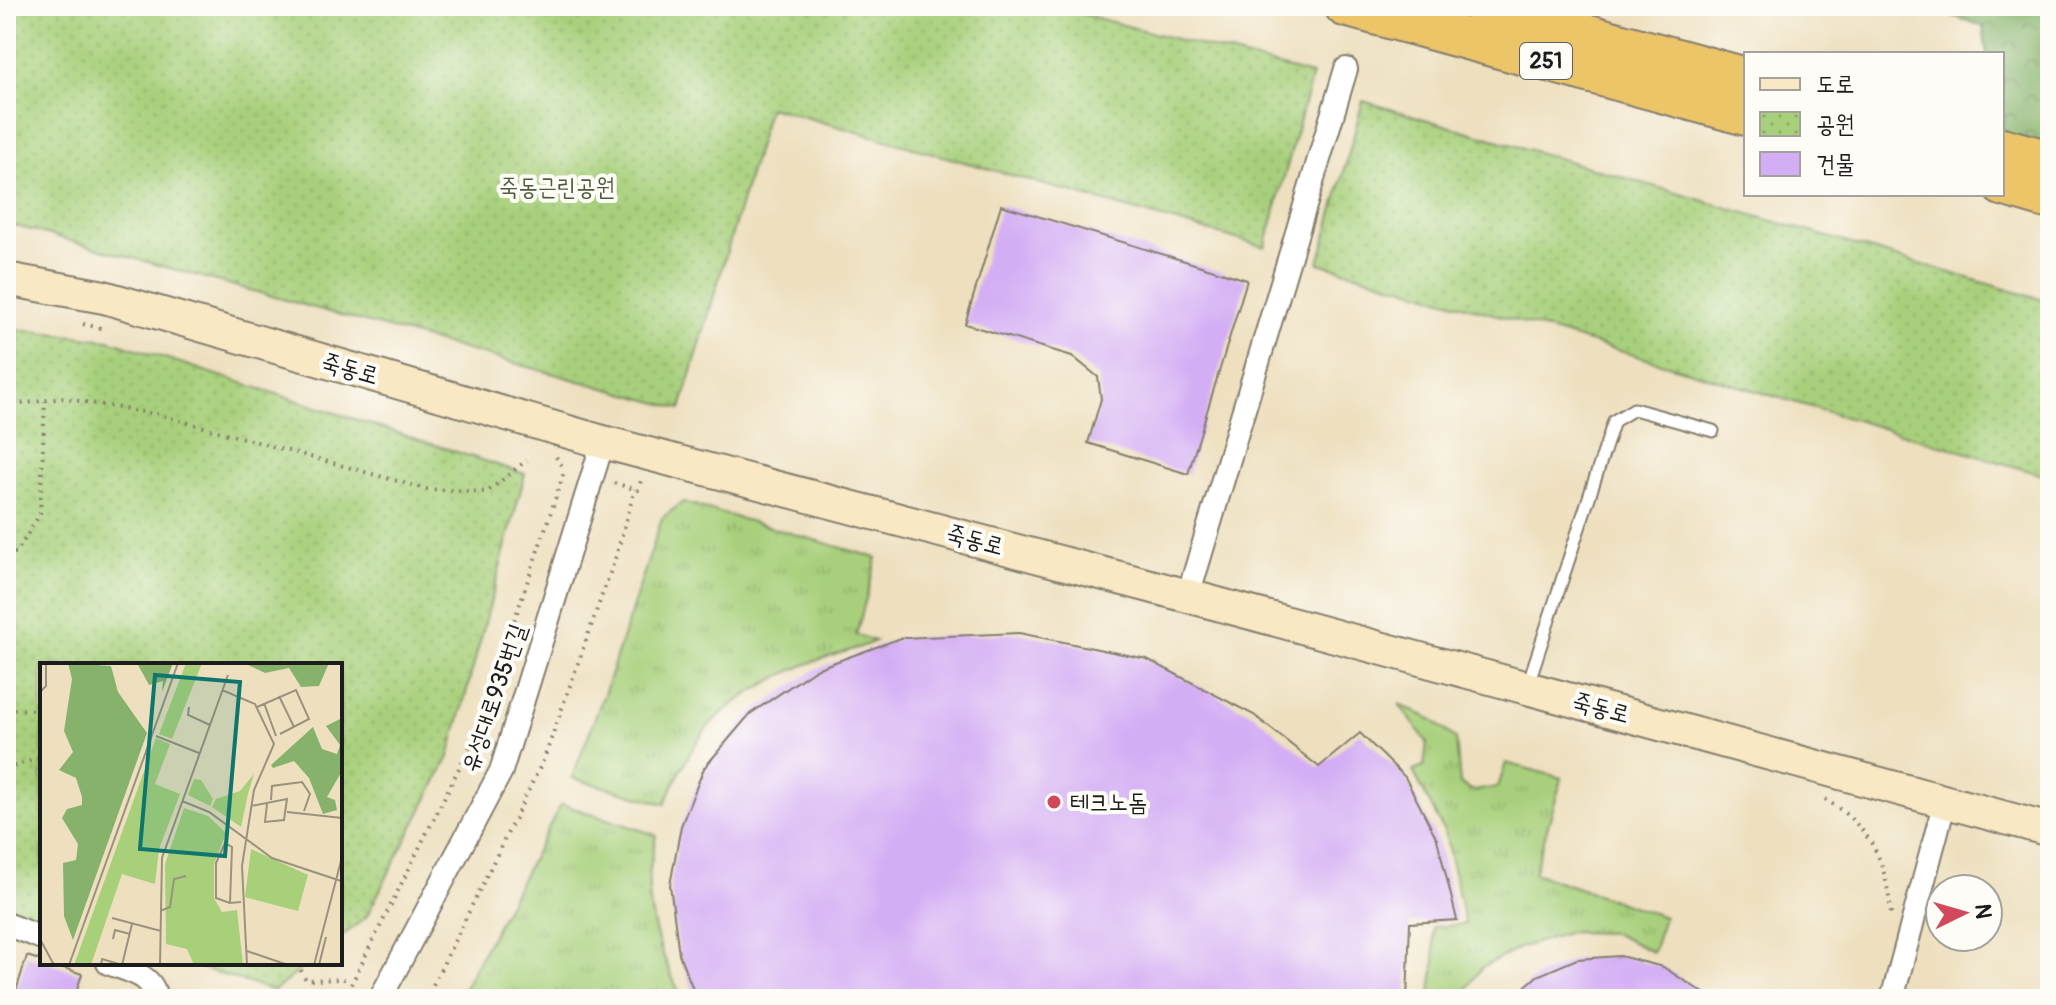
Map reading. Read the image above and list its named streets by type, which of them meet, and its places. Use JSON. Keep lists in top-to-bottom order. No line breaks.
{"streets":{"highway":["251"],"street":["죽동로","유성대로935번길"]},"crossings":[["죽동로","유성대로935번길"]],"parks":["죽동근린공원"],"places":["테크노돔"],"legend":["도로","공원","건물"],"north":"right"}
